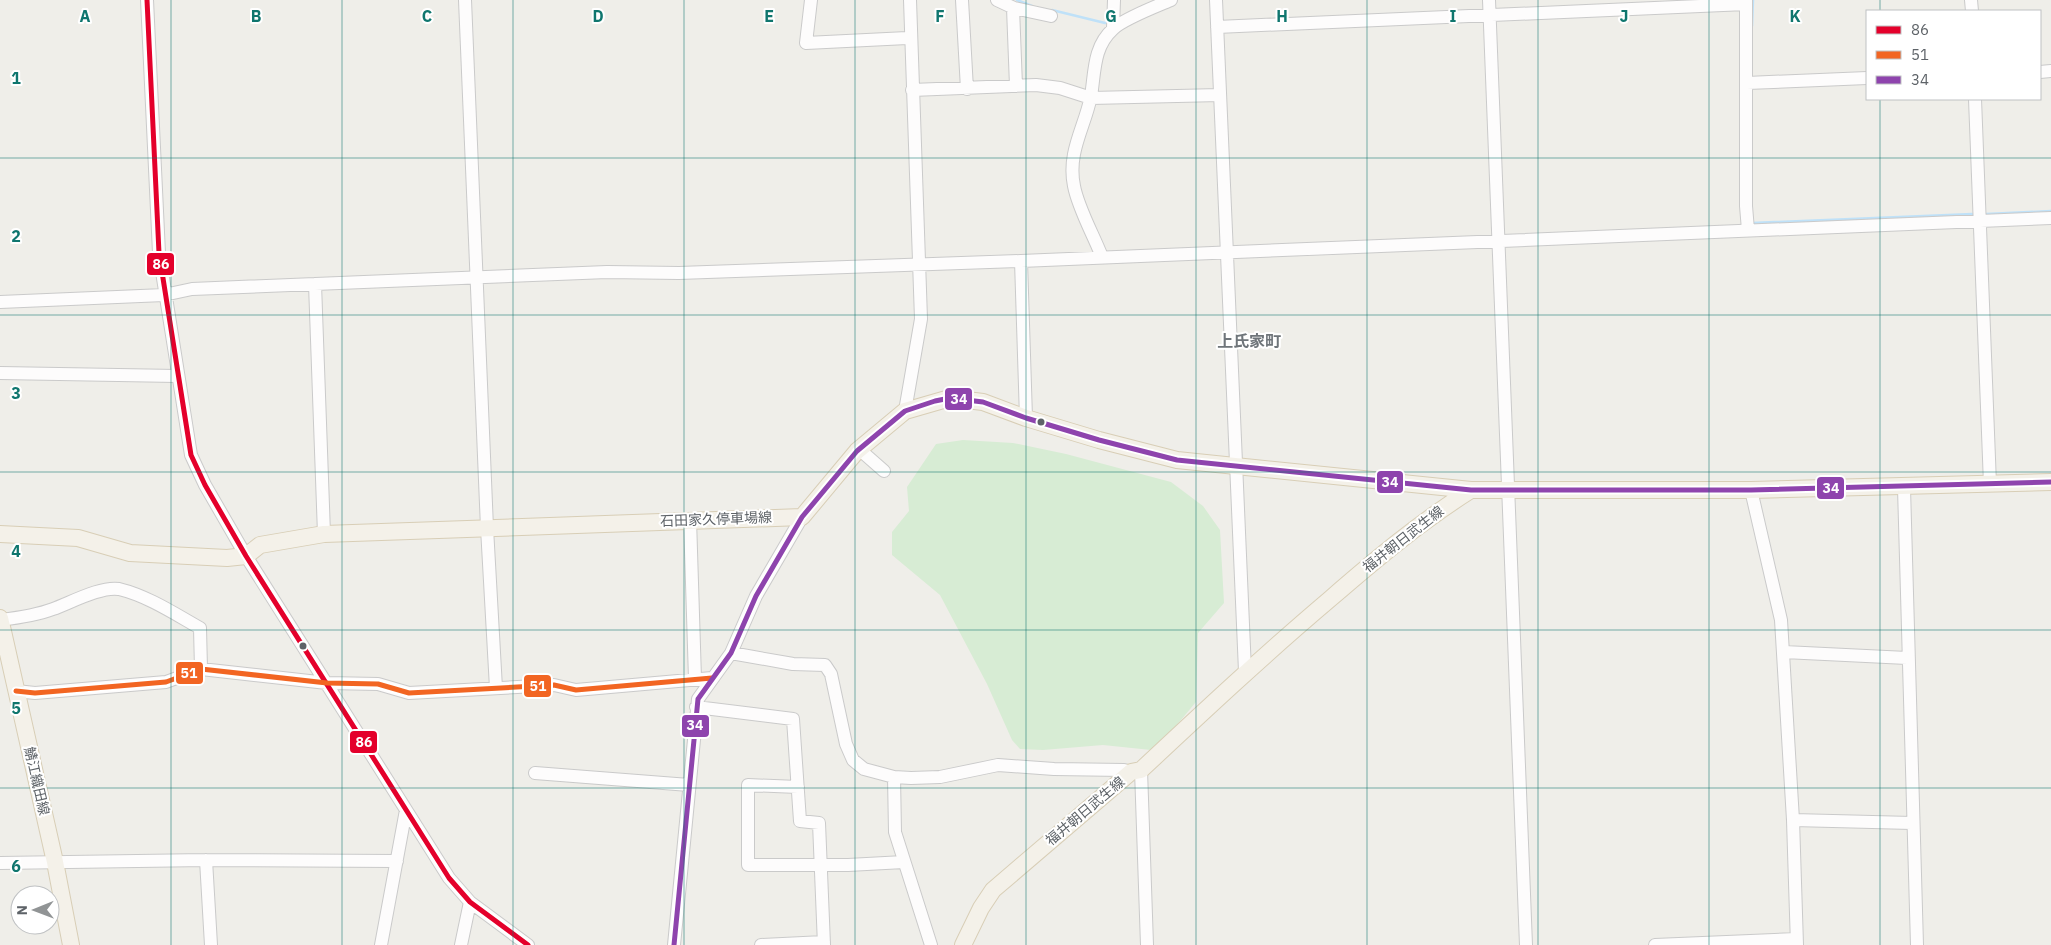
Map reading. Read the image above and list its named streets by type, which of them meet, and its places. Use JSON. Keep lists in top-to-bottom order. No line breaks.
{"streets":{"main road":["石田家久停車場線","福井朝日武生線","鯖江織田線"]},"districts":["上氏家町"],"lines":["transit line 86","transit line 34","transit line 51"],"legend":["86","51","34"],"north":"left","grid":{"columns":["A","B","C","D","E","F","G","H","I","J","K"],"rows":["1","2","3","4","5","6"]}}
